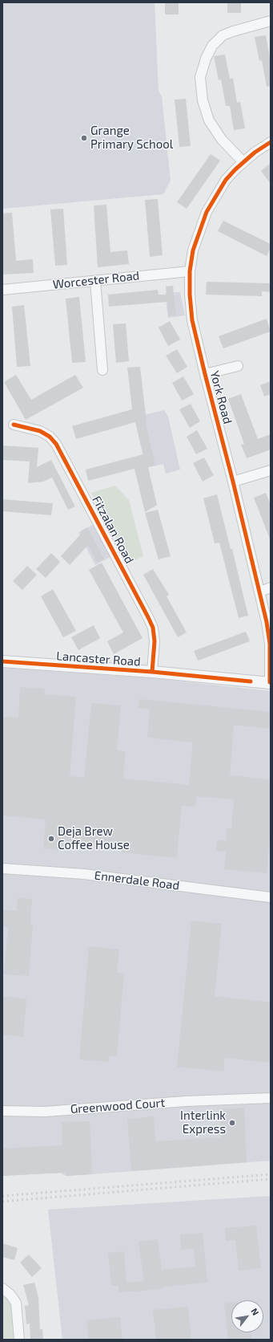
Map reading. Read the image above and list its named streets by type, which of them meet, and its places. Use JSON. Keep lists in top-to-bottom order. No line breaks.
{"streets":{"street":["Worcester Road","York Road","Fitzalan Road","Lancaster Road","Ennerdale Road","Greenwood Court"]},"crossings":[["Worcester Road","York Road"],["York Road","Lancaster Road"],["Fitzalan Road","Lancaster Road"]],"places":["Grange Primary School","Deja Brew Coffee House","Interlink Express"],"north":"top right"}
